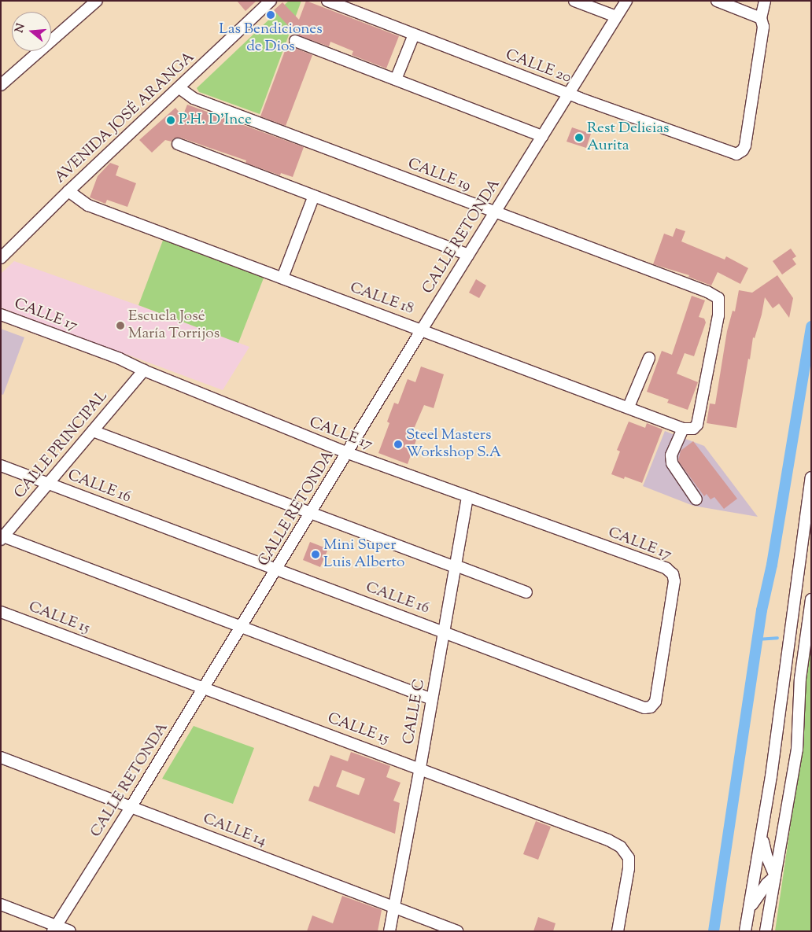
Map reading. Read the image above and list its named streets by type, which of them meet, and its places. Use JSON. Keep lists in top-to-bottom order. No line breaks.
{"streets":{"street":["CALLE 20","AVENIDA JOSÉ ARANGA","CALLE 19","CALLE RETONDA","CALLE 18","CALLE 17","CALLE PRINCIPAL","CALLE 16","CALLE 15","CALLE C","CALLE 14"]},"crossings":[["CALLE 20","CALLE RETONDA"],["AVENIDA JOSÉ ARANGA","CALLE 19"],["AVENIDA JOSÉ ARANGA","CALLE 18"],["CALLE 19","CALLE RETONDA"],["CALLE 19","CALLE 18"],["CALLE RETONDA","CALLE 18"],["CALLE RETONDA","CALLE 17"],["CALLE RETONDA","CALLE 16"],["CALLE RETONDA","CALLE 15"],["CALLE RETONDA","CALLE 14"],["CALLE 17","CALLE PRINCIPAL"],["CALLE 17","CALLE 16"],["CALLE 17","CALLE C"],["CALLE PRINCIPAL","CALLE 16"],["CALLE 16","CALLE C"],["CALLE 15","CALLE C"],["CALLE C","CALLE 14"]],"places":["Las Bendiciones de Dios","P.H. D'Ince","Rest Delicias Aurita","Escuela José María Torrijos","Steel Masters Workshop S.A","Mini Super Luis Alberto"],"north":"left"}
